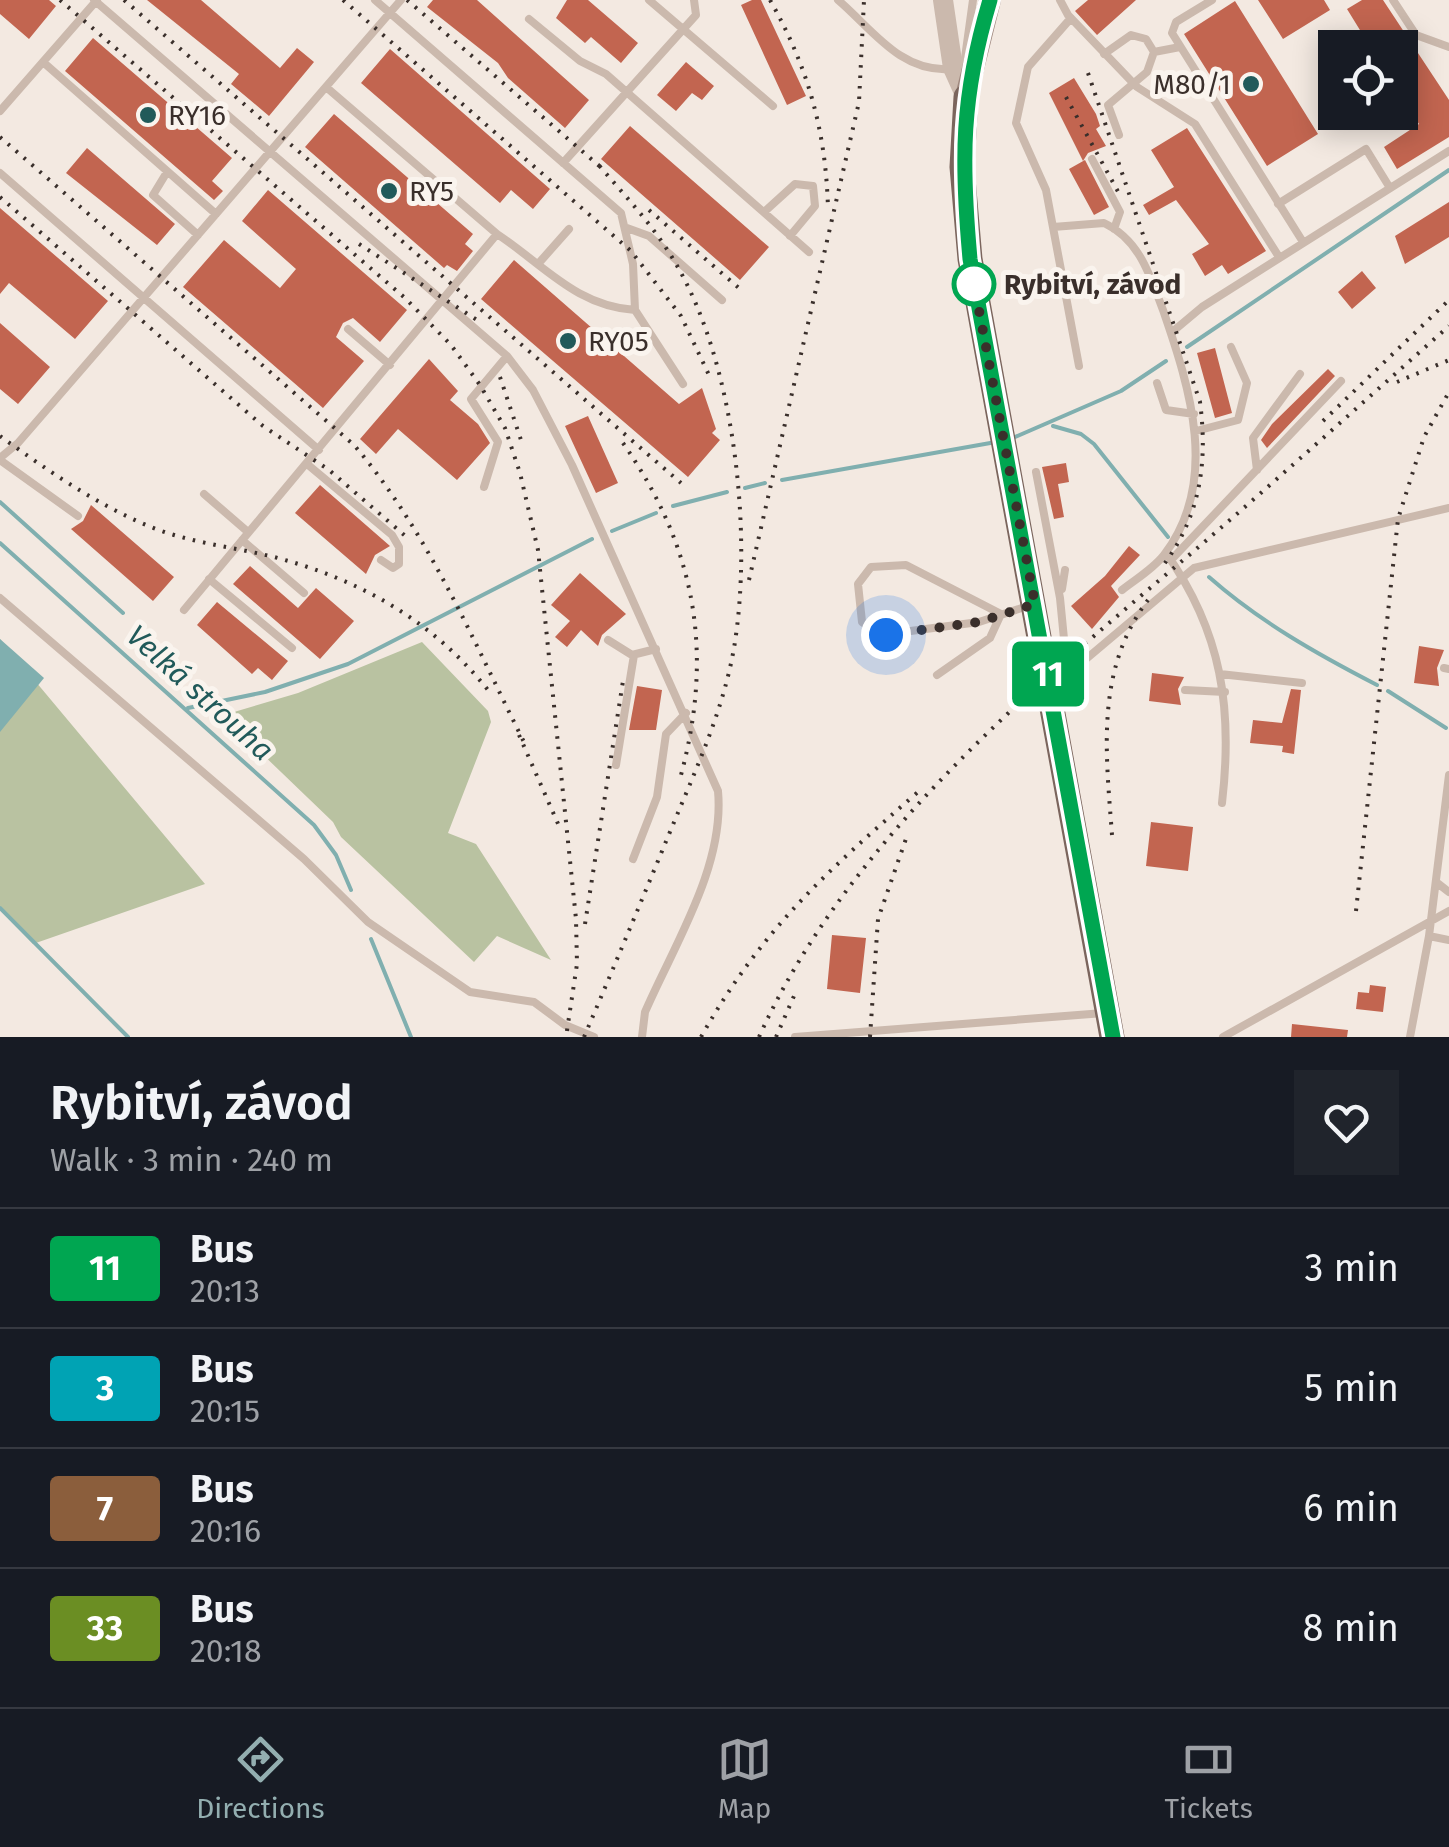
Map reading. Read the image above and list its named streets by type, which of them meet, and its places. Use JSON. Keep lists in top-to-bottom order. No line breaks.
{"water":["Velká strouha"],"places":["M80/1","RY16","RY5","Rybitví, závod","RY05"],"lines":["bus line 11"],"page":{"on_map":"11","heading":["Rybitví, závod","Walk · 3 min · 240 m"],"list":[{"mark":"11","name":"Bus","note":"20:13","value":"3 min"},{"mark":"3","name":"Bus","note":"20:15","value":"5 min"},{"mark":"7","name":"Bus","note":"20:16","value":"6 min"},{"mark":"33","name":"Bus","note":"20:18","value":"8 min"}],"tabs":["Directions","Map","Tickets"]}}
